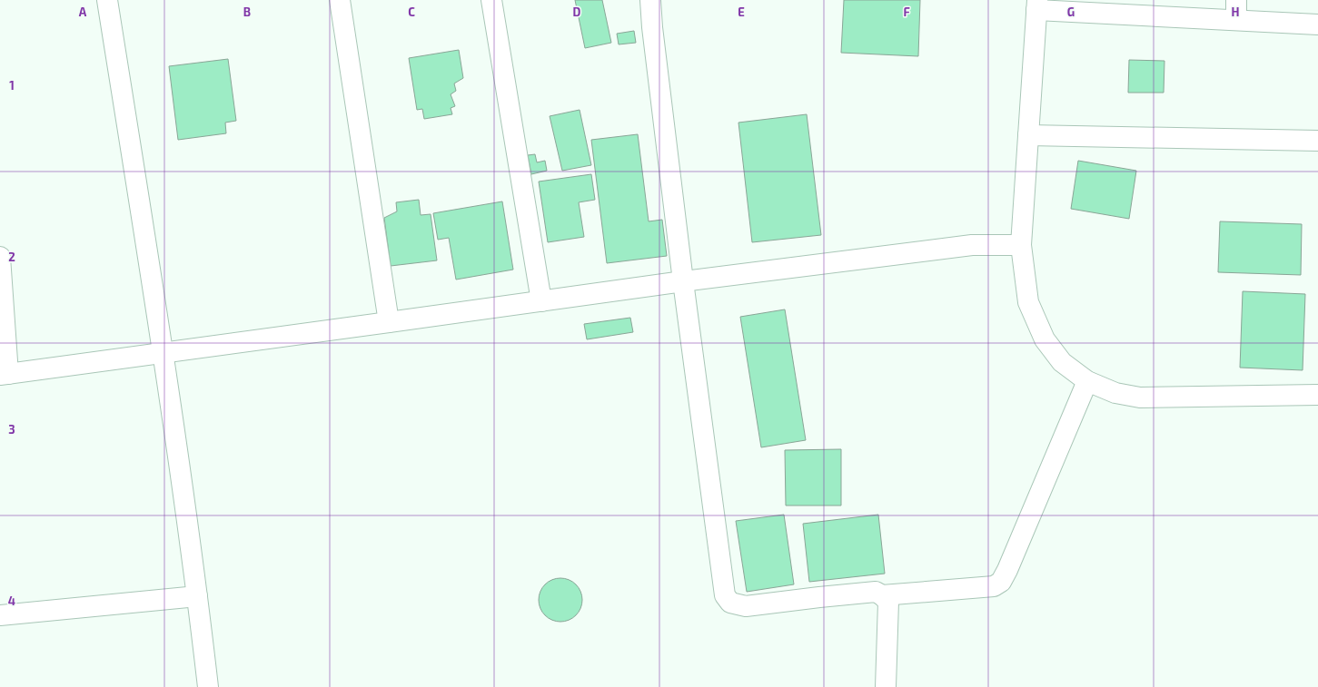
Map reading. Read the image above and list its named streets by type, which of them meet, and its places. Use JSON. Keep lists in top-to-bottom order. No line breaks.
{"grid":{"columns":["A","B","C","D","E","F","G","H"],"rows":["1","2","3","4"]}}
